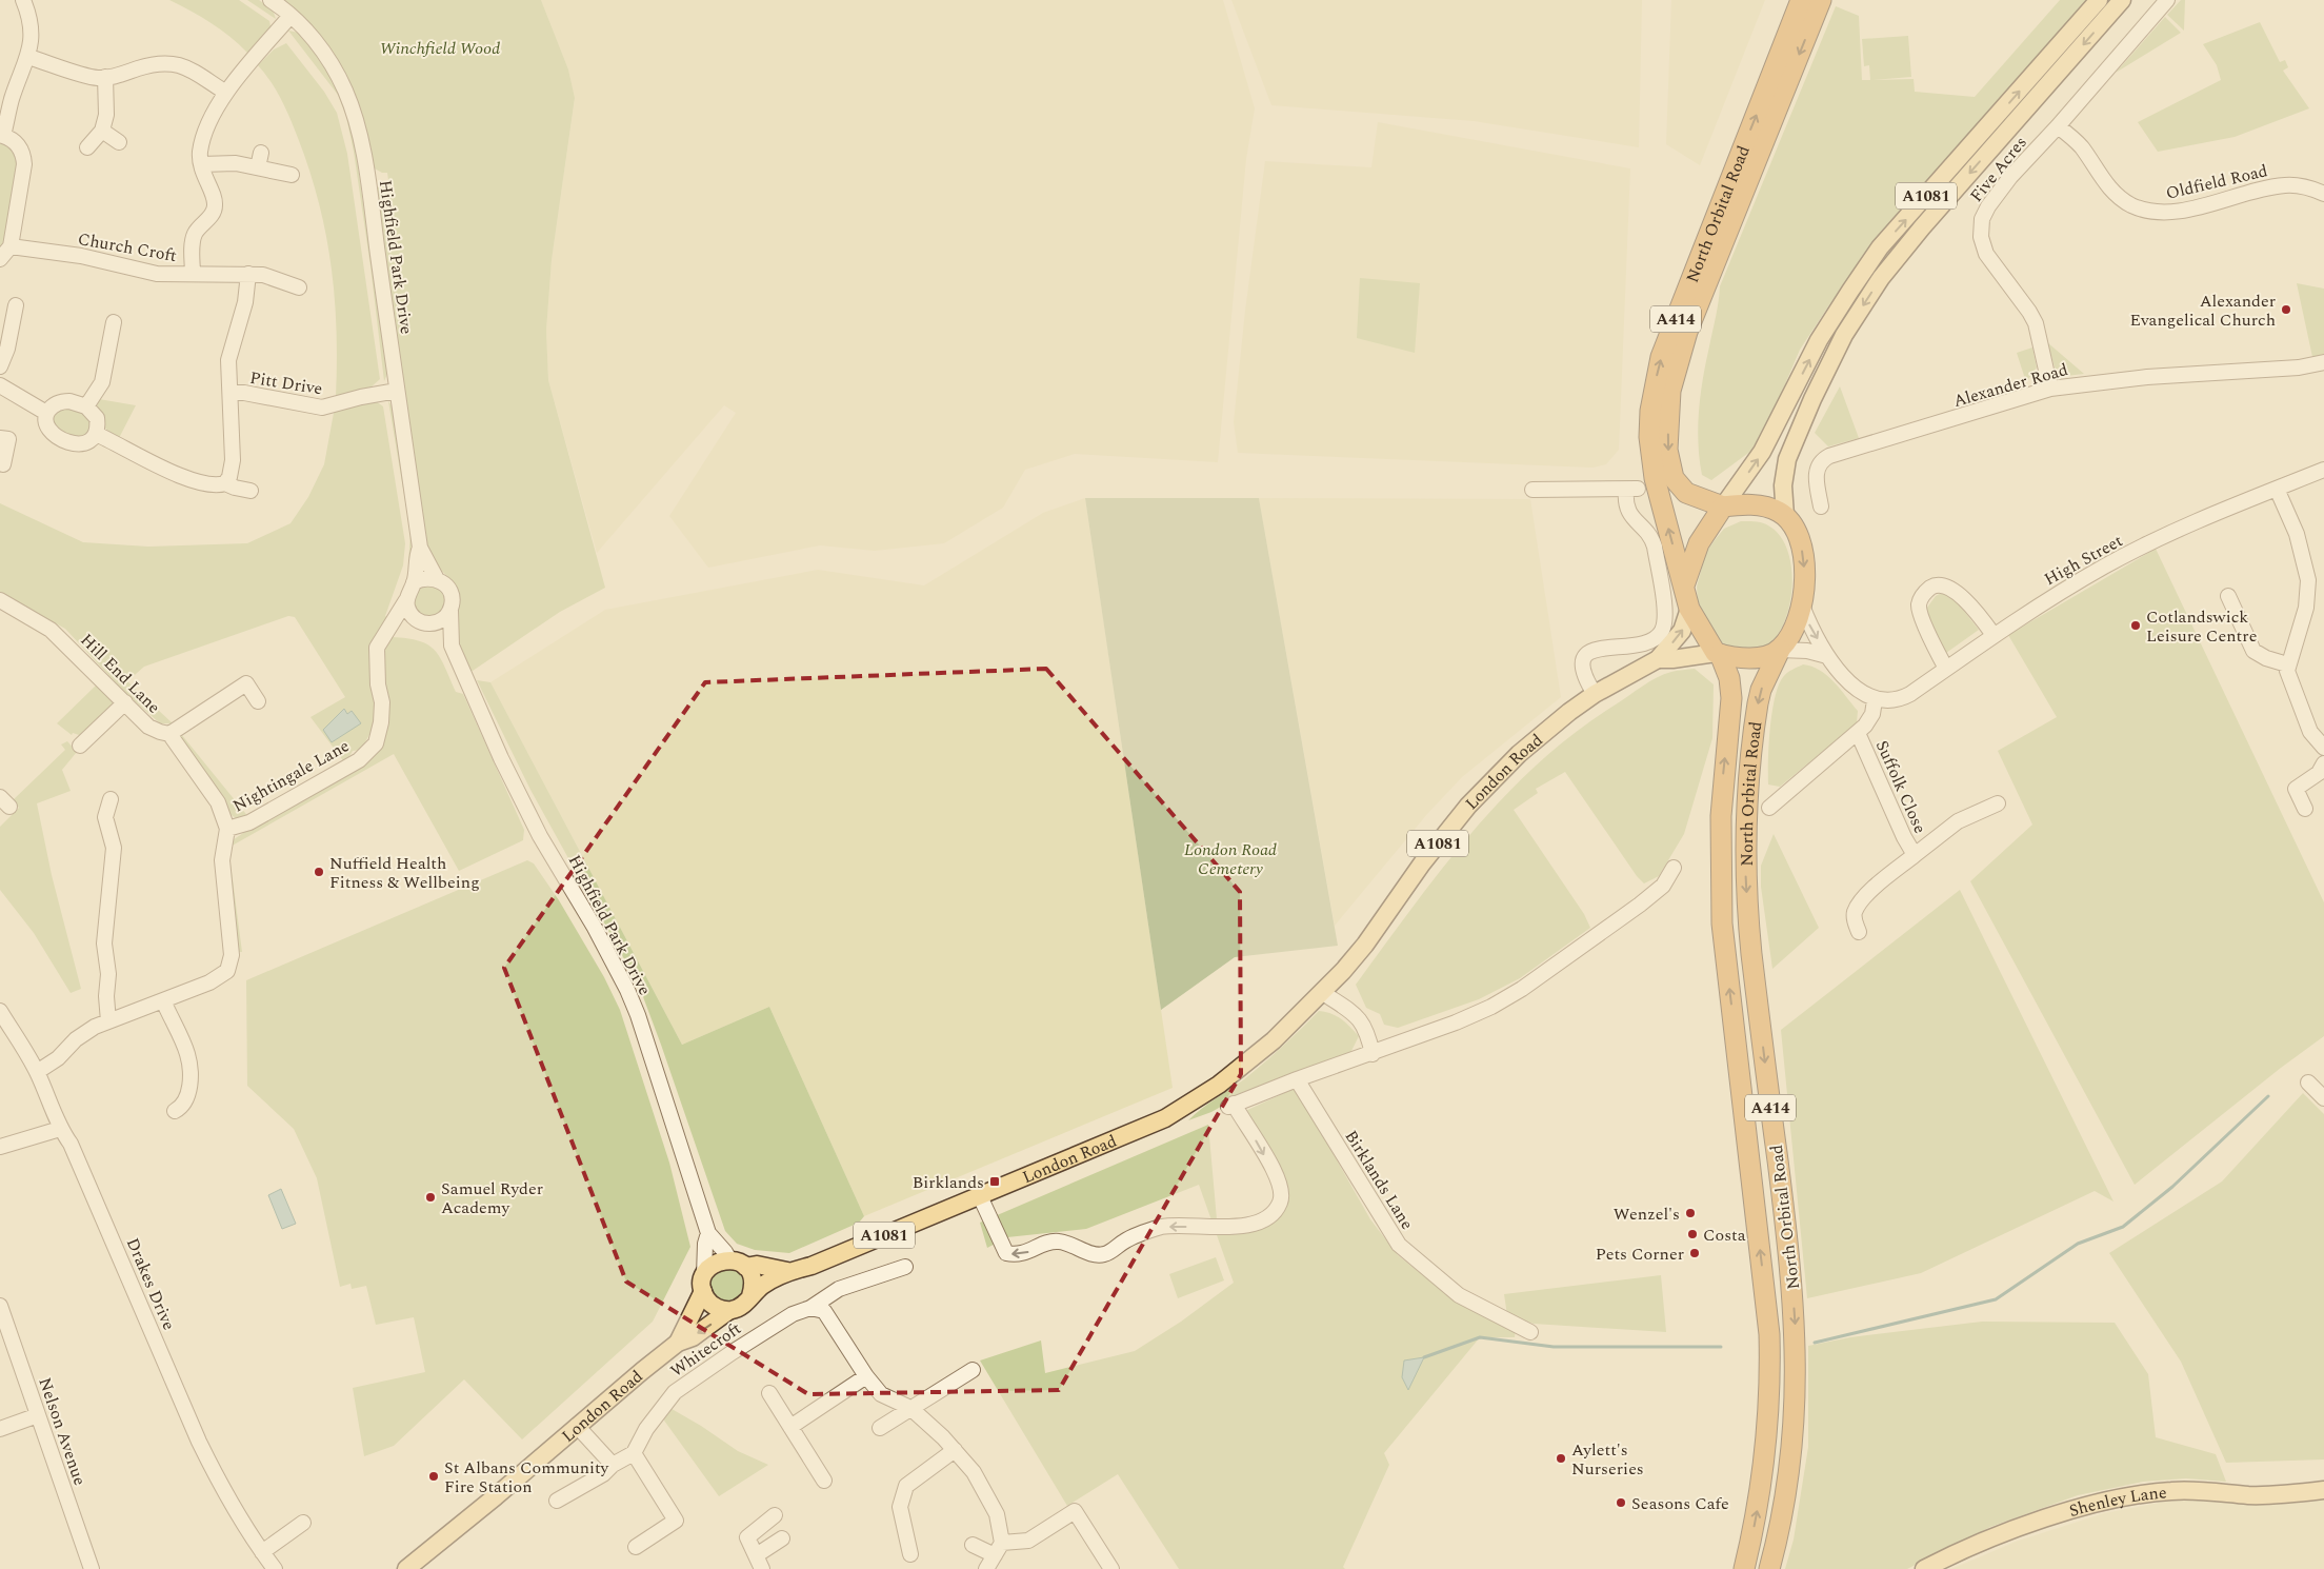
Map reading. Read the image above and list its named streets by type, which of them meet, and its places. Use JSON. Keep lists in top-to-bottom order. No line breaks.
{"streets":{"highway":["North Orbital Road","A414"],"main road":["A1081","London Road","Shenley Lane"],"street":["Five Acres","Oldfield Road","Church Croft","Highfield Park Drive","Pitt Drive","Alexander Road","High Street","Hill End Lane","Nightingale Lane","Suffolk Close","Birklands Lane","Drakes Drive","Whitecroft","Nelson Avenue"]},"crossings":[["Five Acres","Oldfield Road"],["Five Acres","Alexander Road"],["A1081","North Orbital Road"],["A1081","London Road"],["North Orbital Road","London Road"],["Highfield Park Drive","Pitt Drive"],["Highfield Park Drive","London Road"],["Highfield Park Drive","Nightingale Lane"],["Hill End Lane","Nightingale Lane"]],"parks":["Winchfield Wood","London Road Cemetery"],"places":{"other":["Alexander Evangelical Church","Cotlandswick Leisure Centre","Nuffield Health Fitness & Wellbeing","Samuel Ryder Academy","Wenzel's","Costa","Pets Corner","Aylett's Nurseries","St Albans Community Fire Station","Seasons Cafe"],"transit":["Birklands"]}}
